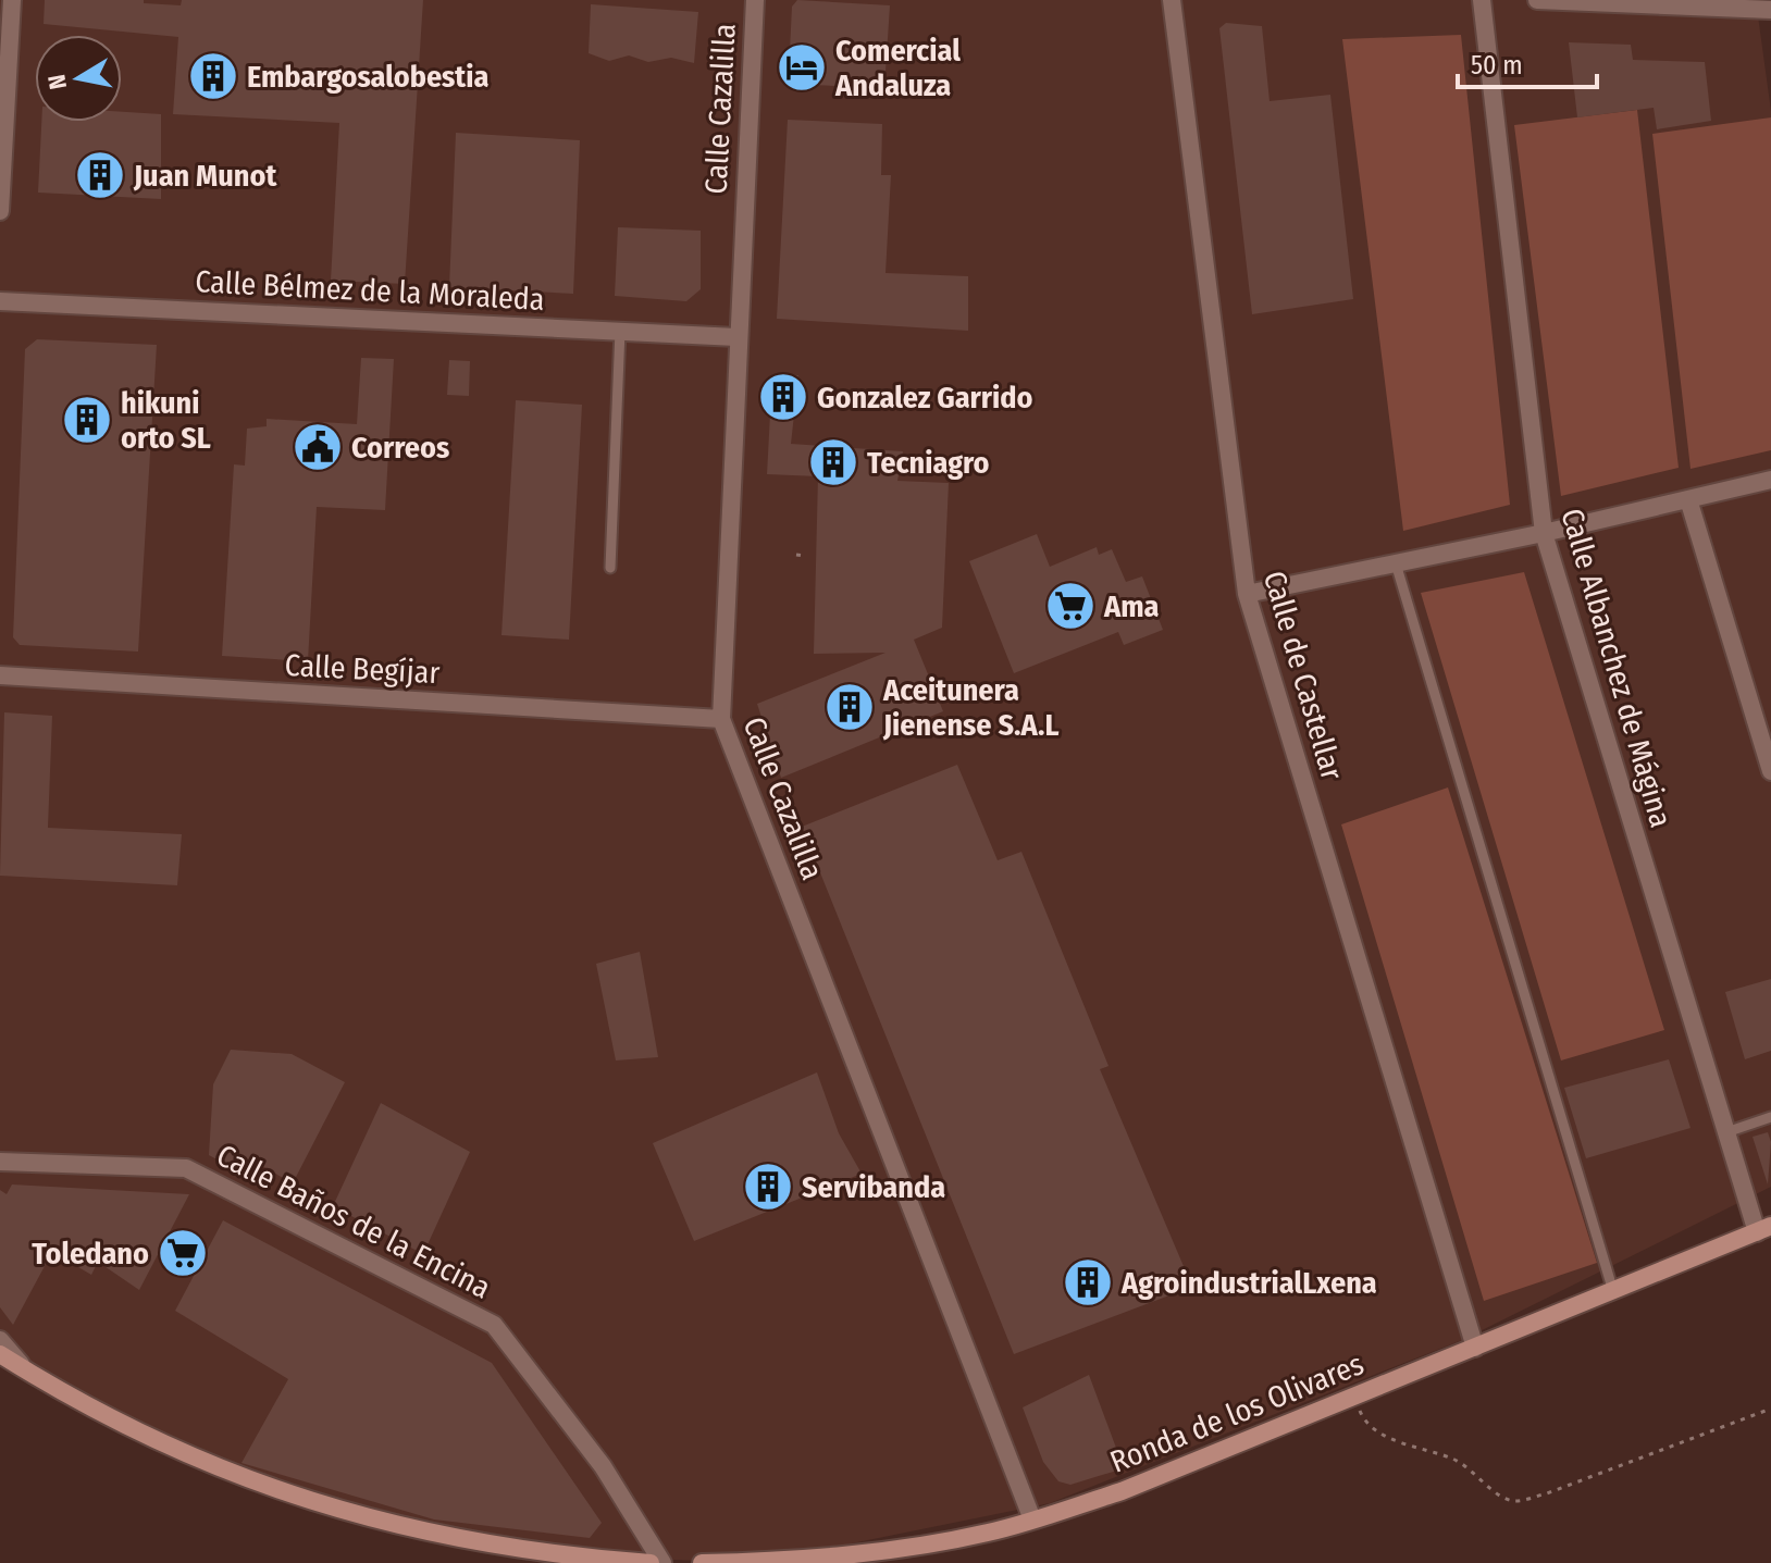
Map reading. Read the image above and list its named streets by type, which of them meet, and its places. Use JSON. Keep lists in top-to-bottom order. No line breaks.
{"streets":{"main road":["Ronda de los Olivares"],"street":["Calle Cazalilla","Calle Bélmez de la Moraleda","Calle Albanchez de Mágina","Calle Begíjar","Calle de Castellar","Calle Baños de la Encina"]},"crossings":[["Calle Cazalilla","Calle Bélmez de la Moraleda"],["Calle Cazalilla","Calle Begíjar"],["Calle Cazalilla","Ronda de los Olivares"],["Calle Albanchez de Mágina","Ronda de los Olivares"],["Calle de Castellar","Ronda de los Olivares"]],"places":{"hotel":["Comercial Andaluza"],"building":["Embargosalobestia","Juan Munot","Gonzalez Garrido","hikuni orto SL","Tecniagro","Aceitunera Jienense S.A.L","Servibanda","AgroindustrialLxena"],"public building":["Correos"],"supermarket":["Ama","Toledano"]},"scale_bar":"50 m","north":"left"}
